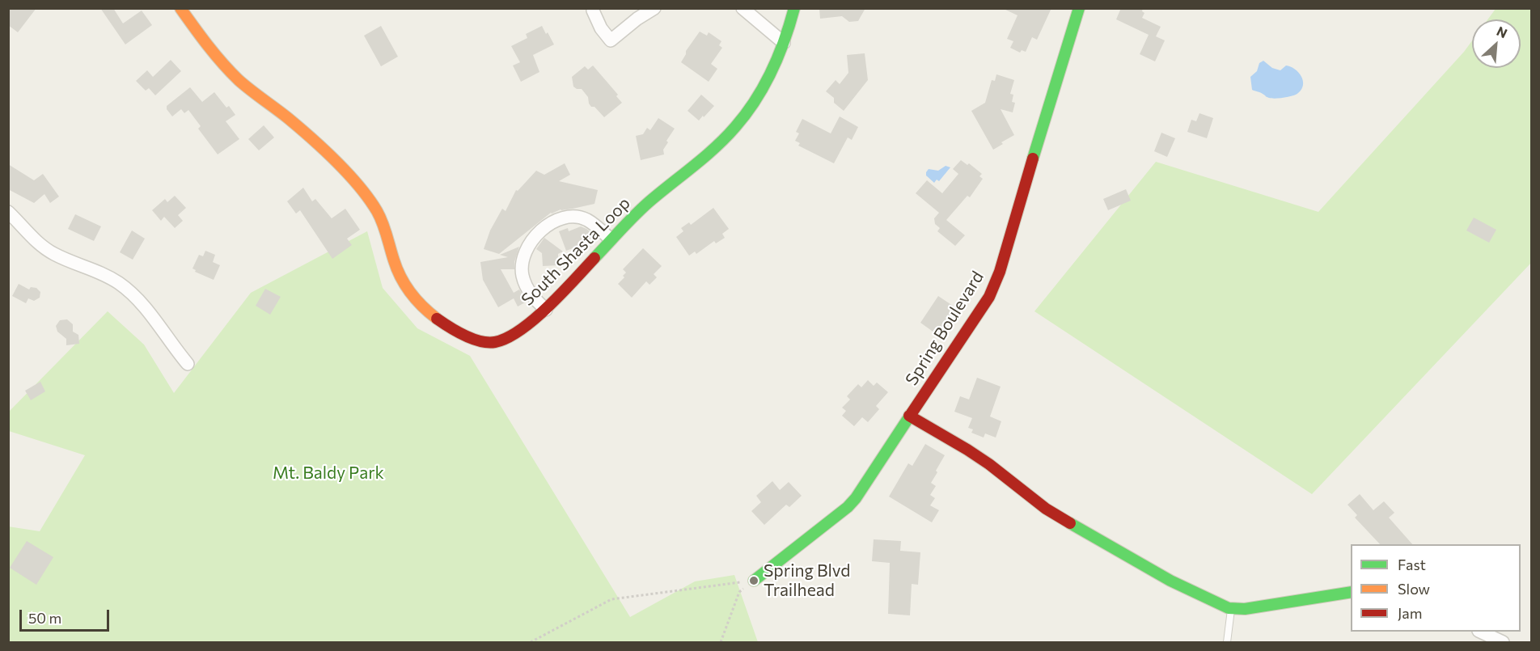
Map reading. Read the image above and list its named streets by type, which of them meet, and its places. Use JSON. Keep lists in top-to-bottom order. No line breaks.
{"streets":{"street":["South Shasta Loop","Spring Boulevard"]},"parks":["Mt. Baldy Park"],"places":["Spring Blvd Trailhead"],"legend":["Fast","Slow","Jam"],"scale_bar":"50 m","north":"top right"}
